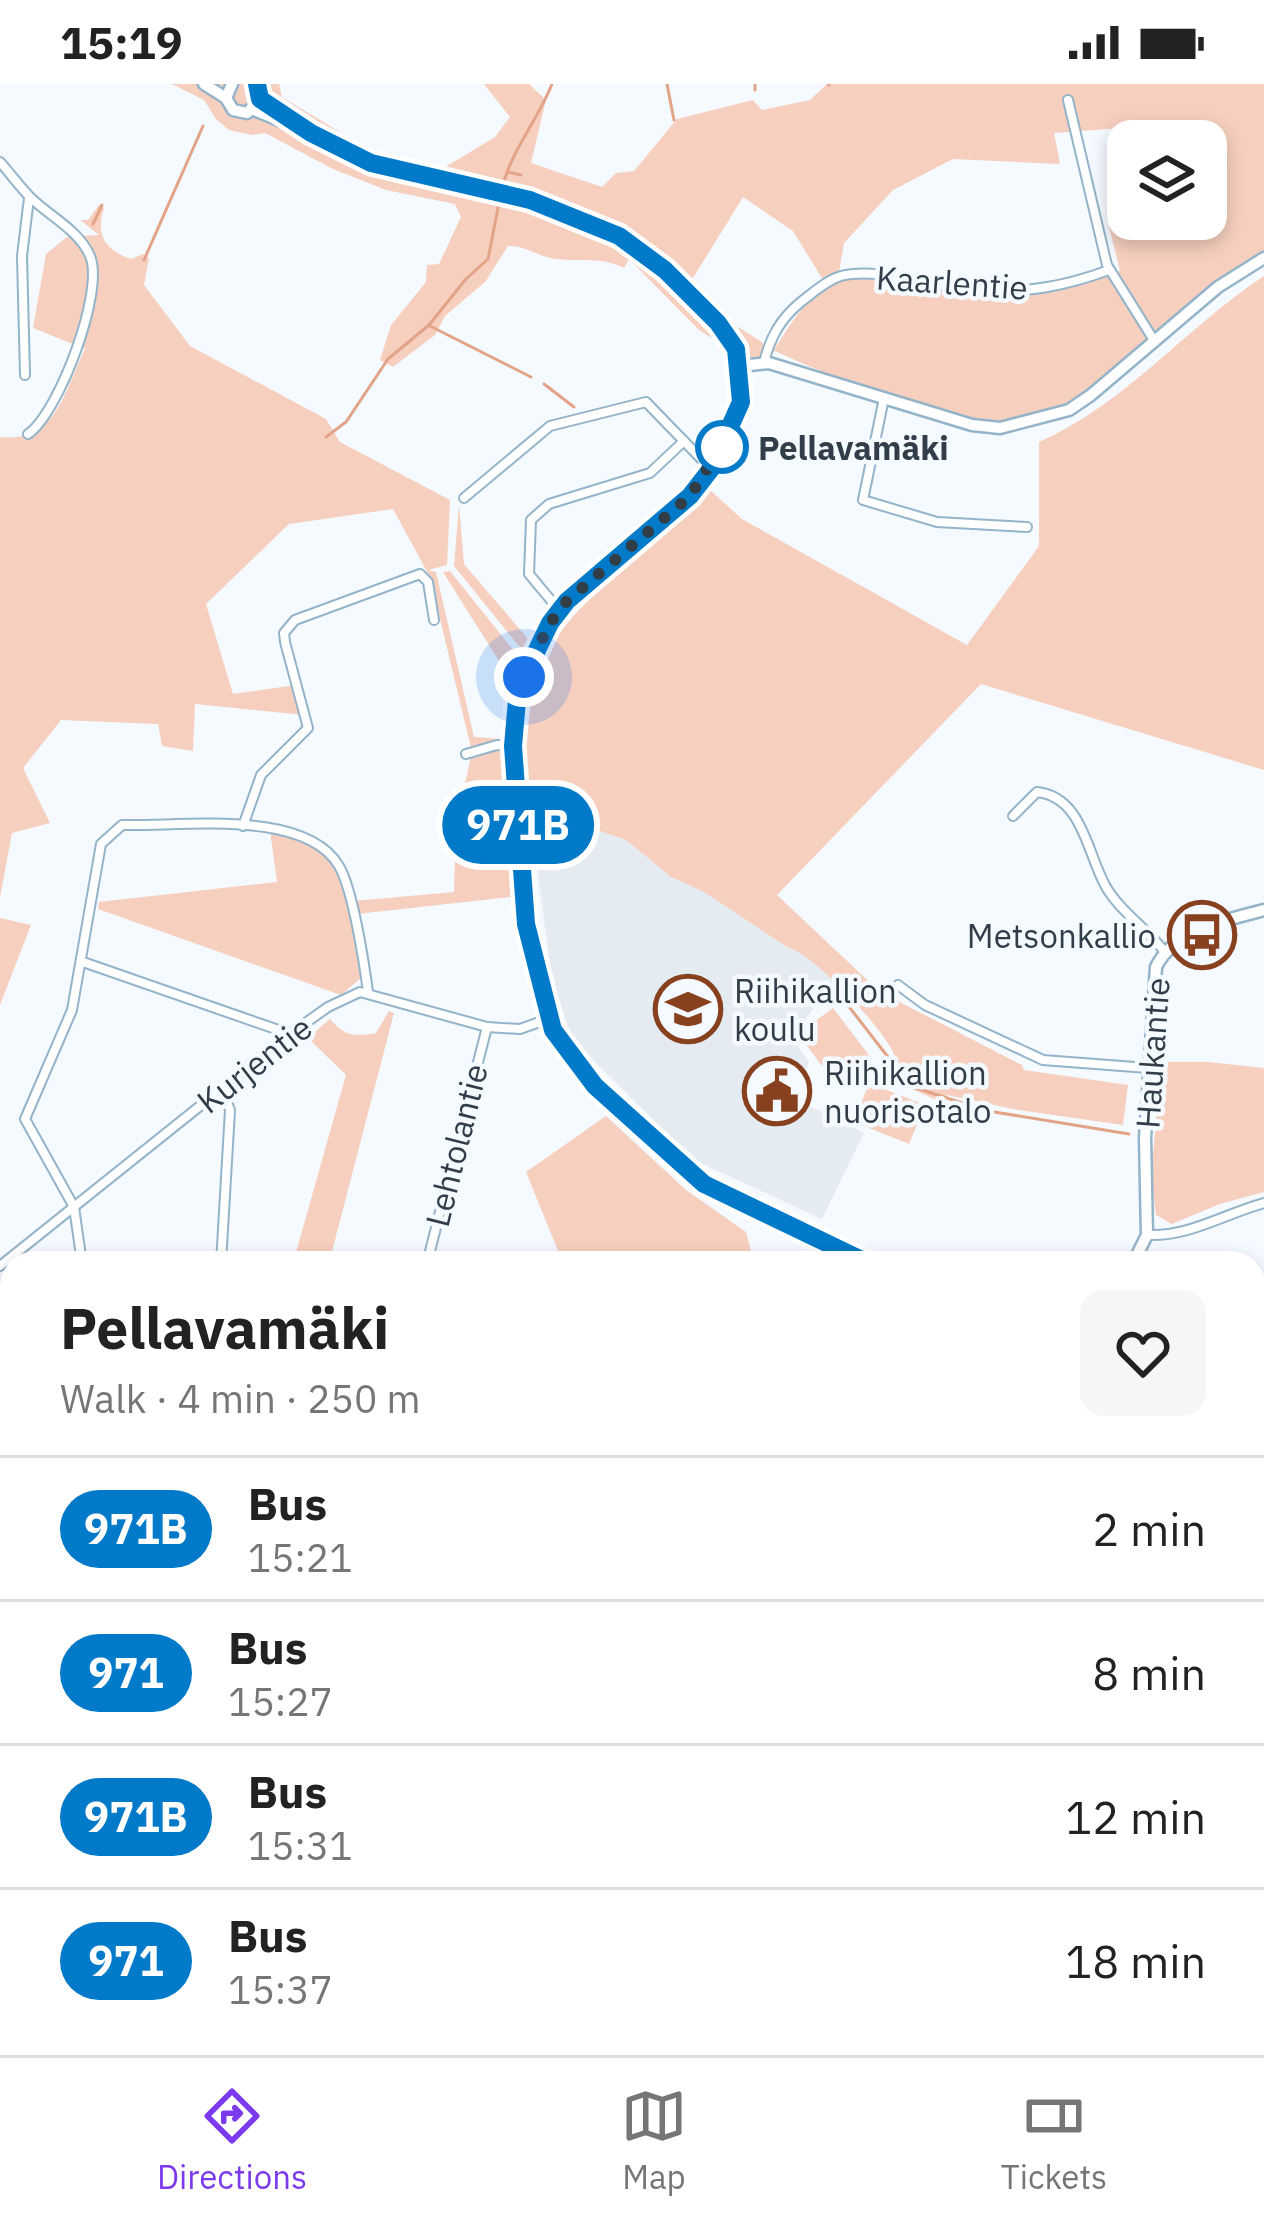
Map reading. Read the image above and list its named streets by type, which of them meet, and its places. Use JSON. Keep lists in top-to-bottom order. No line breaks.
{"streets":{"street":["Kaarlentie","Haukantie","Kurjentie","Lehtolantie"]},"places":{"other":["Pellavamäki"],"bus stop":["Metsonkallio"],"school or university":["Riihikallion koulu"],"public building":["Riihikallion nuorisotalo"]},"lines":["bus line 971B"],"page":{"status":"15:19","on_map":"971B","heading":["Pellavamäki","Walk · 4 min · 250 m"],"list":[{"mark":"971B","name":"Bus","note":"15:21","value":"2 min"},{"mark":"971","name":"Bus","note":"15:27","value":"8 min"},{"mark":"971B","name":"Bus","note":"15:31","value":"12 min"},{"mark":"971","name":"Bus","note":"15:37","value":"18 min"}],"tabs":["Directions","Map","Tickets"]}}
